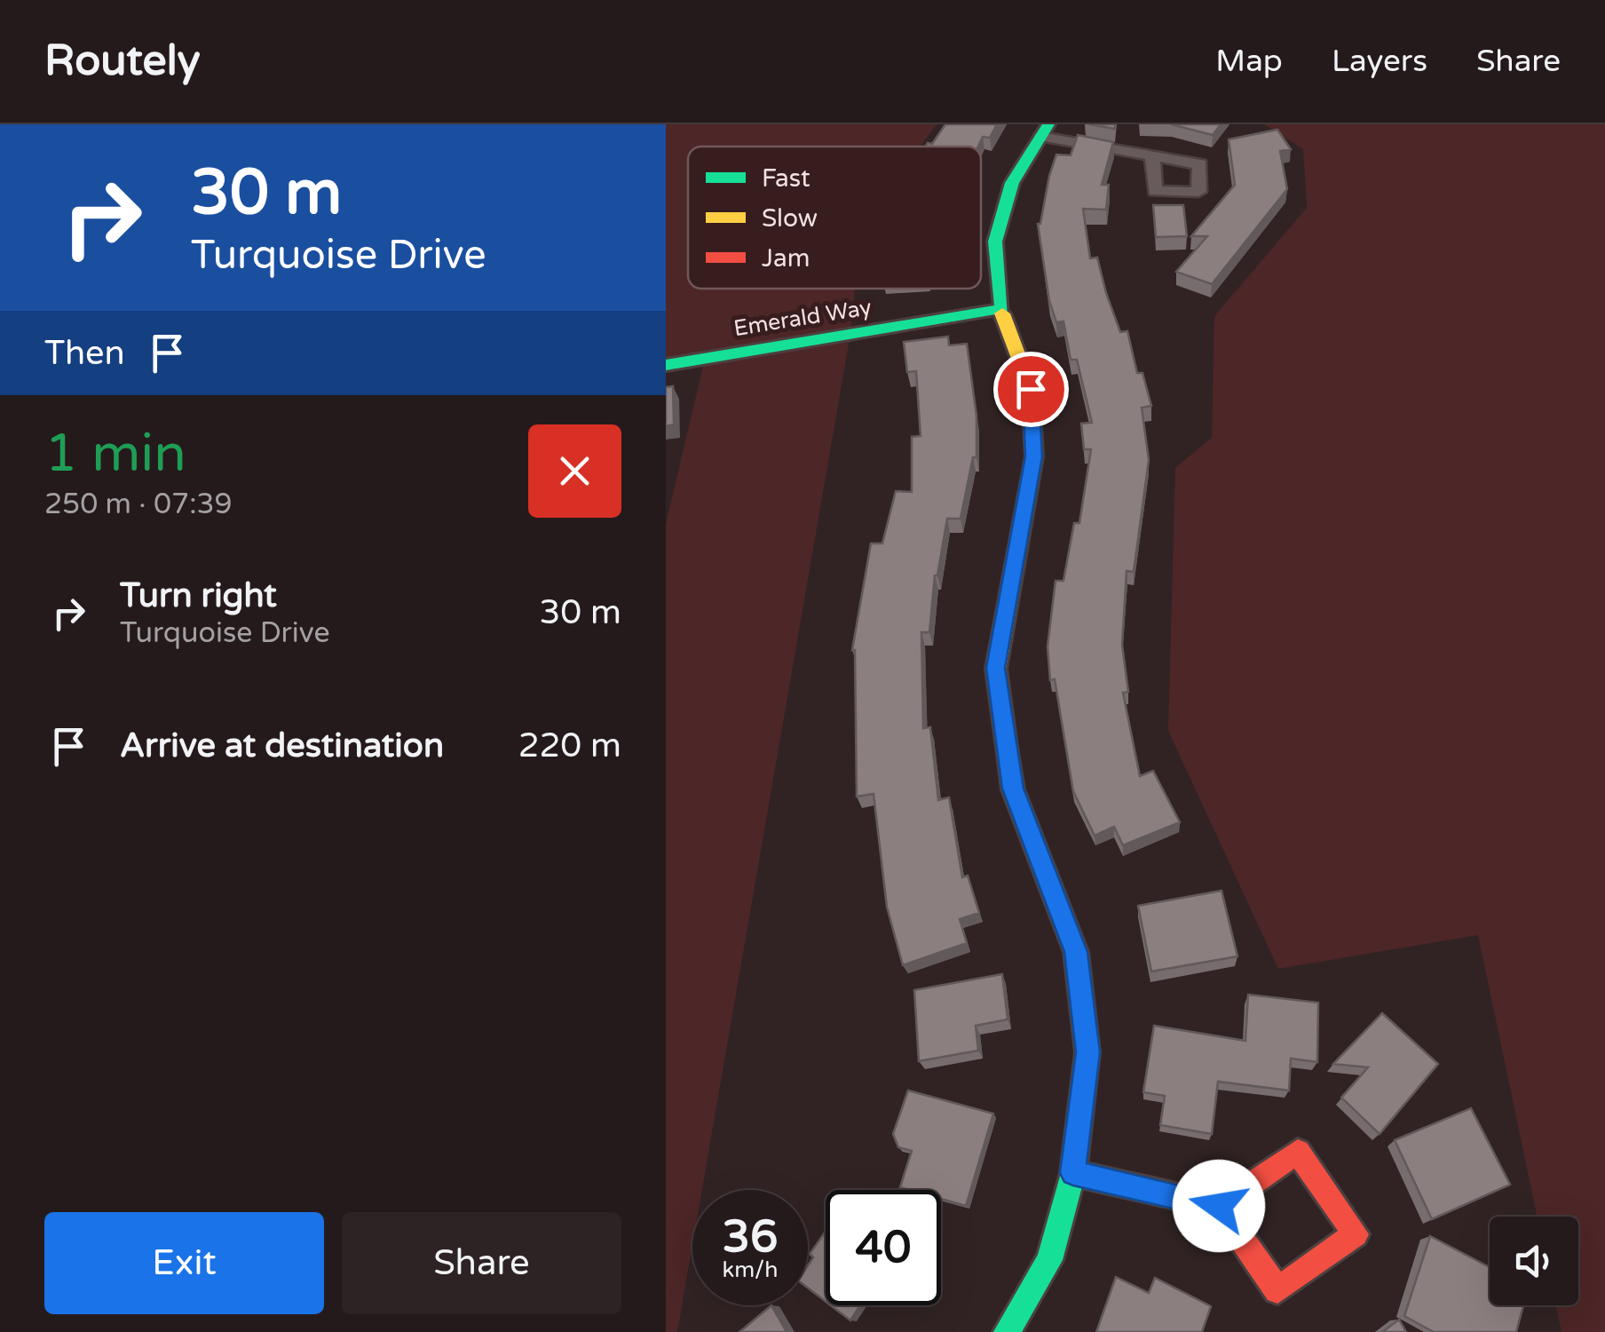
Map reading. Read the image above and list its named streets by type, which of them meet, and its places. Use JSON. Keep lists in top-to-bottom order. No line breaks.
{"streets":{"street":["Emerald Way"]},"legend":["Fast","Slow","Jam"],"page":{"header":"Routely","nav":["Map","Layers","Share"],"turn":["30 m","Turquoise Drive"],"then":"Then","heading":["1 min","250 m · 07:39"],"list":[{"name":"Turn right","note":"Turquoise Drive","value":"30 m"},{"name":"Arrive at destination","value":"220 m"}],"speed":"36 km/h","limit":"40","buttons":["Exit","Share"]}}
